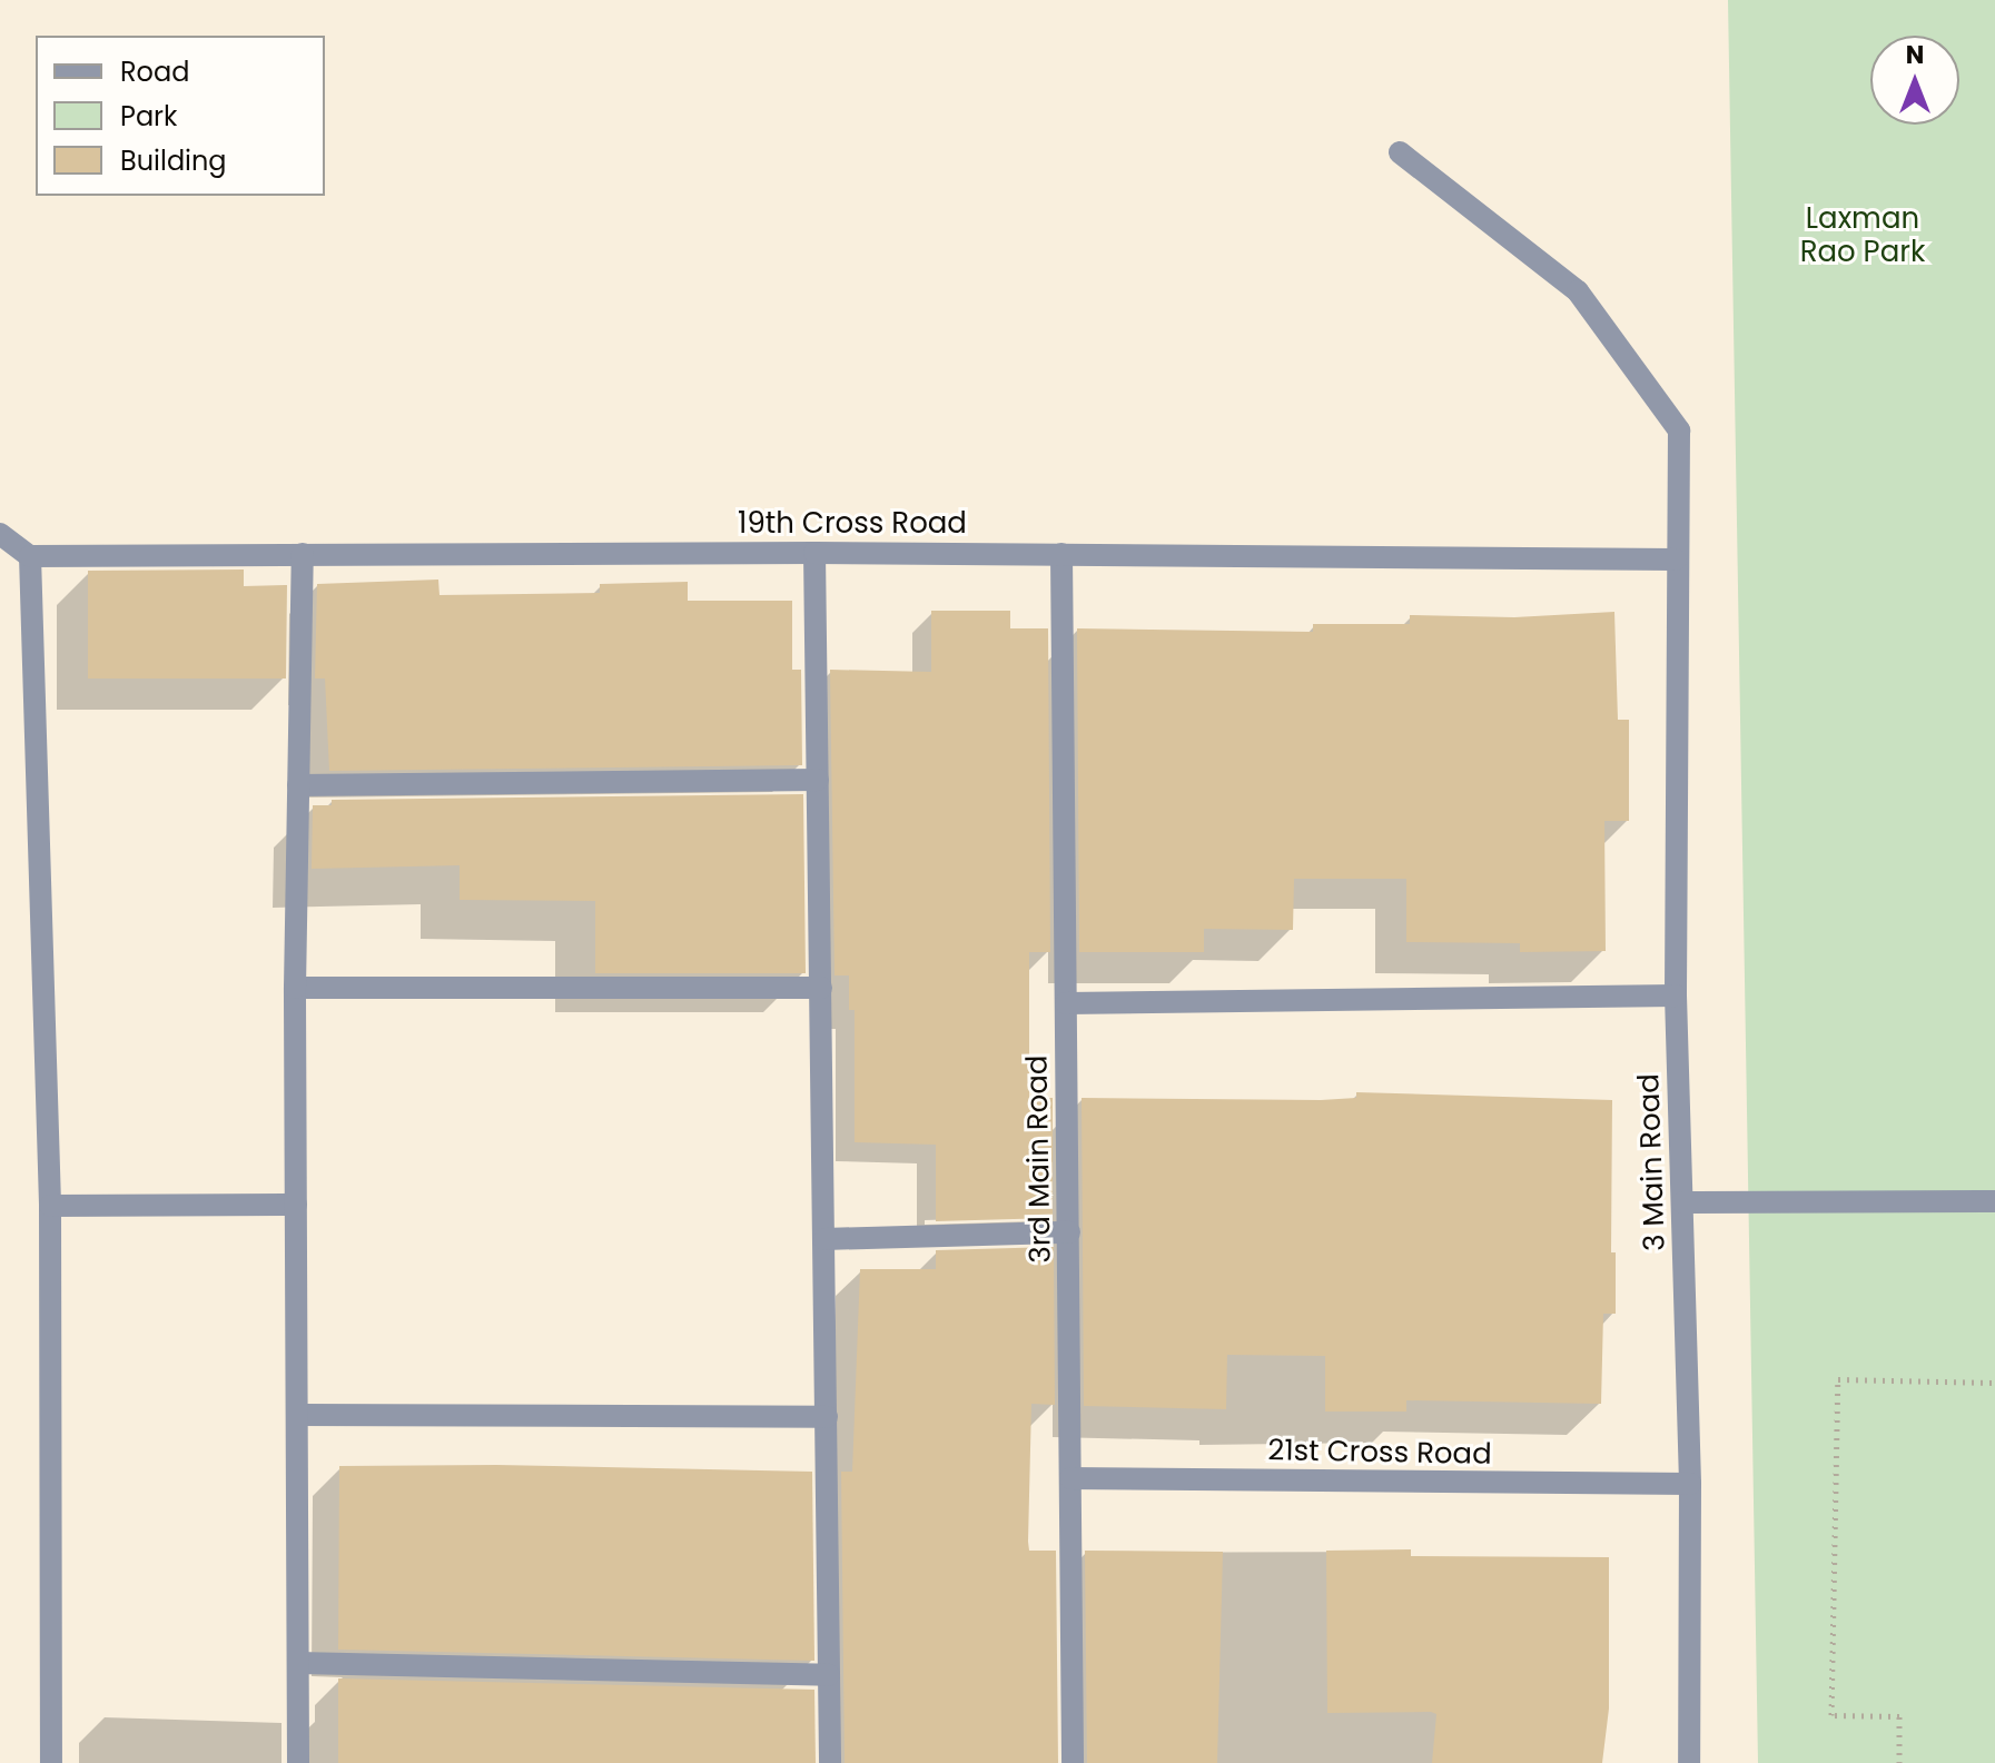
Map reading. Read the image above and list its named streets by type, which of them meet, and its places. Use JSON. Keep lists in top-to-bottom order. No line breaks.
{"streets":{"street":["19th Cross Road","3rd Main Road","3 Main Road","21st Cross Road"]},"crossings":[["19th Cross Road","3rd Main Road"],["19th Cross Road","3 Main Road"],["3rd Main Road","21st Cross Road"],["3 Main Road","21st Cross Road"]],"parks":["Laxman Rao Park"],"legend":["Road","Park","Building"],"north":"top"}
